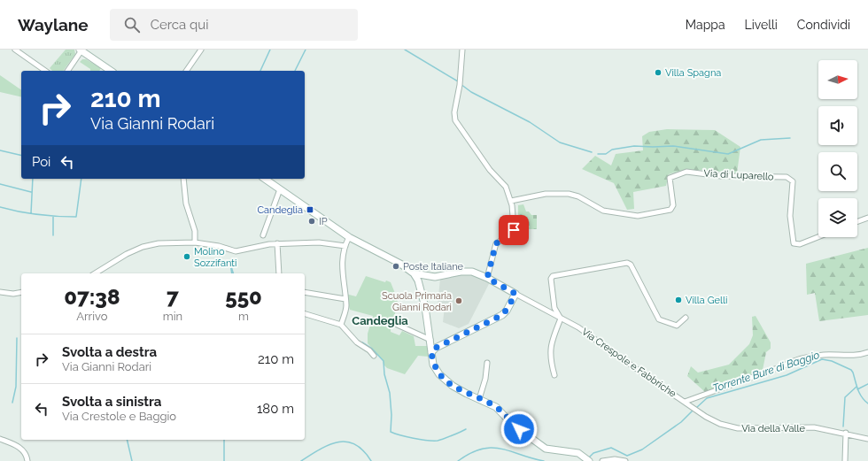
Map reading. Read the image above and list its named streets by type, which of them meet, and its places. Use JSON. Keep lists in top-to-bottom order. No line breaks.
{"streets":{"street":["Via di Luparello","Via Crespole e Fabbriche","Via della Valle"]},"crossings":[["Via Crespole e Fabbriche","Via della Valle"]],"districts":["Candeglia"],"water":["Torrente Bure di Baggio"],"places":{"other":["Villa Spagna","IP","Molino Sozzifanti","Poste Italiane","Villa Gelli","Scuola Primaria Gianni Rodari"],"transit":["Candeglia"]},"north":"right","page":{"header":"Waylane","search":"Cerca qui","nav":["Mappa","Livelli","Condividi"],"turn":["210 m","Via Gianni Rodari"],"then":"Poi","eta":["07:38","Arrivo","7","min","550","m"],"list":[{"name":"Svolta a destra","note":"Via Gianni Rodari","value":"210 m"},{"name":"Svolta a sinistra","note":"Via Crestole e Baggio","value":"180 m"}]}}
